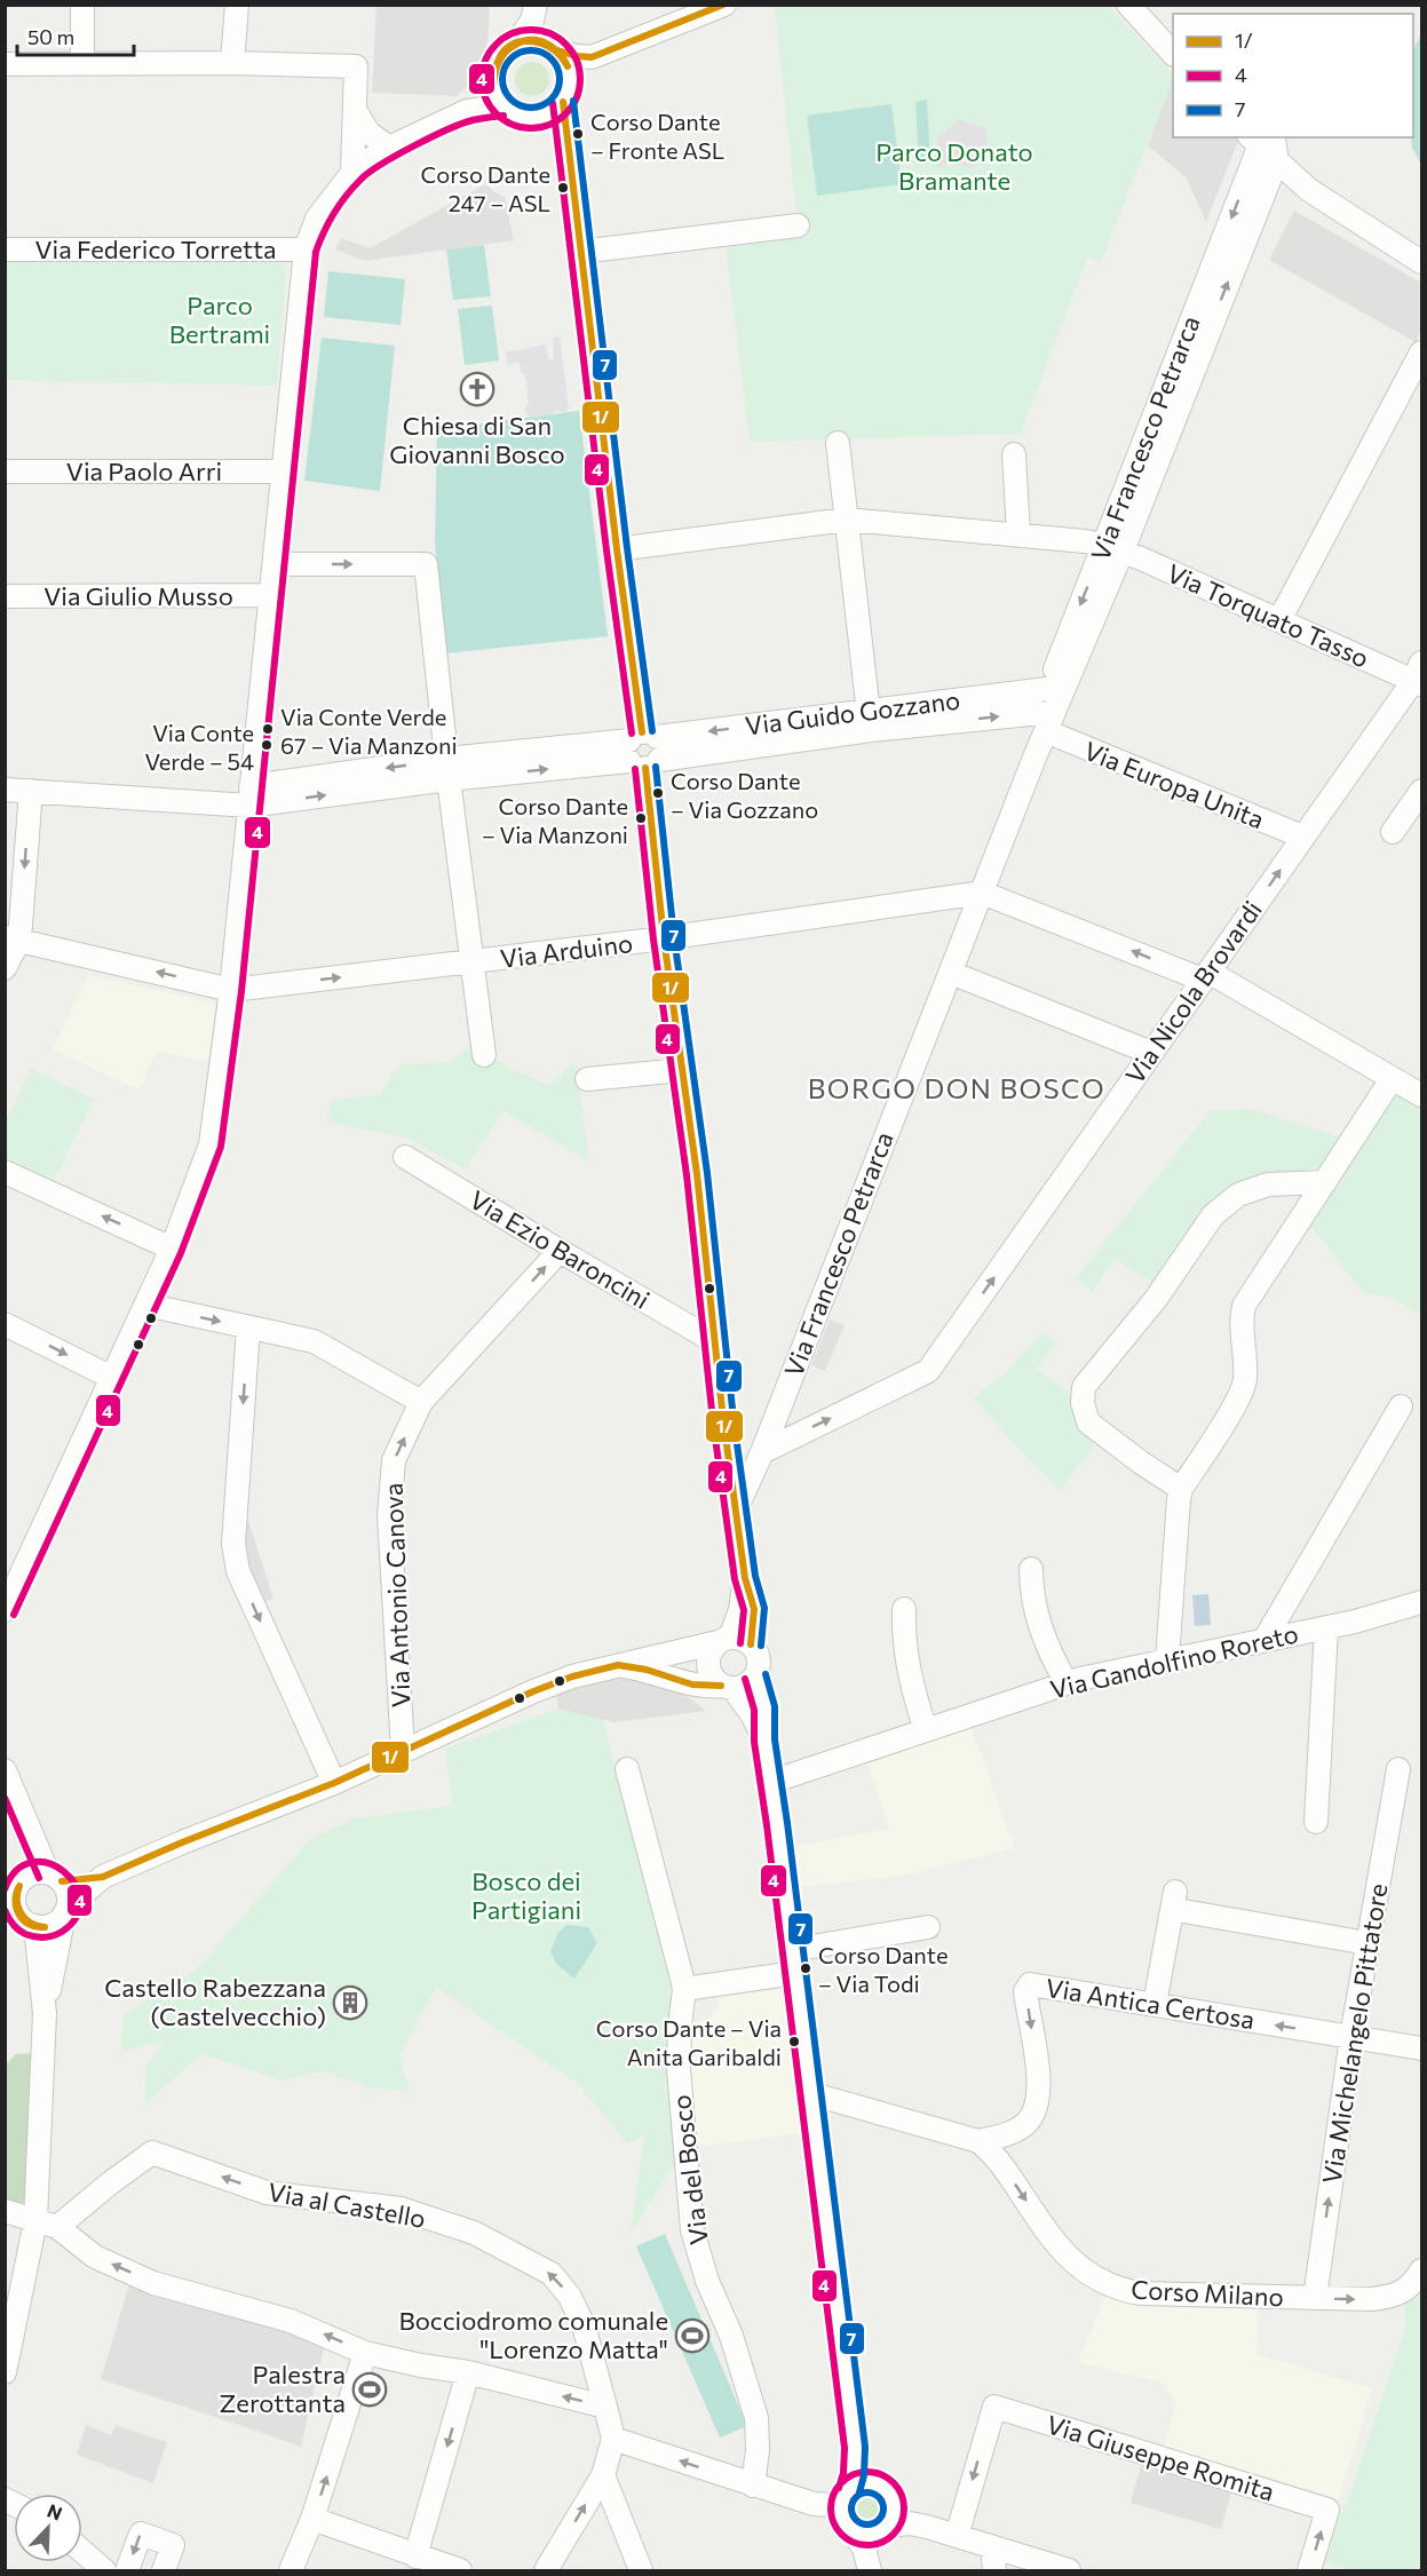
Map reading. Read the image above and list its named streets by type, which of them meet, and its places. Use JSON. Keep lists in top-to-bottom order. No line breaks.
{"streets":{"street":["Via Federico Torretta","Via Francesco Petrarca","Via Paolo Arri","Via Giulio Musso","Via Torquato Tasso","Via Guido Gozzano","Via Europa Unita","Via Arduino","Via Nicola Brovardi","Via Ezio Baroncini","Via Antonio Canova","Via Gandolfino Roreto","Via Antica Certosa","Via Michelangelo Pittatore","Via del Bosco","Via al Castello","Corso Milano","Via Giuseppe Romita"]},"crossings":[["Via Francesco Petrarca","Via Torquato Tasso"],["Via Francesco Petrarca","Via Guido Gozzano"],["Via Francesco Petrarca","Via Europa Unita"],["Via Francesco Petrarca","Via Arduino"],["Via Francesco Petrarca","Via Nicola Brovardi"],["Via Torquato Tasso","Via Nicola Brovardi"],["Via Guido Gozzano","Via Europa Unita"],["Via Europa Unita","Via Nicola Brovardi"],["Via Ezio Baroncini","Via Antonio Canova"],["Via Antica Certosa","Via Michelangelo Pittatore"],["Via Antica Certosa","Corso Milano"],["Via Michelangelo Pittatore","Corso Milano"]],"one_way":["Via Nicola Brovardi","Via Antonio Canova","Via Michelangelo Pittatore","Corso Milano"],"districts":["BORGO DON BOSCO"],"parks":["Parco Donato Bramante","Parco Bertrami","Bosco dei Partigiani"],"places":{"other":["Corso Dante – Fronte ASL","Corso Dante 247 – ASL","Via Conte Verde 67 – Via Manzoni","Via Conte Verde – 54","Corso Dante – Via Gozzano","Corso Dante – Via Manzoni","Corso Dante – Via Todi","Corso Dante – Via Anita Garibaldi"],"church":["Chiesa di San Giovanni Bosco"],"building":["Castello Rabezzana (Castelvecchio)"],"sports":["Bocciodromo comunale \"Lorenzo Matta\"","Palestra Zerottanta"]},"lines":["transit line 1/","transit line 4","transit line 7"],"legend":["1/","4","7"],"scale_bar":"50 m","north":"top right"}
